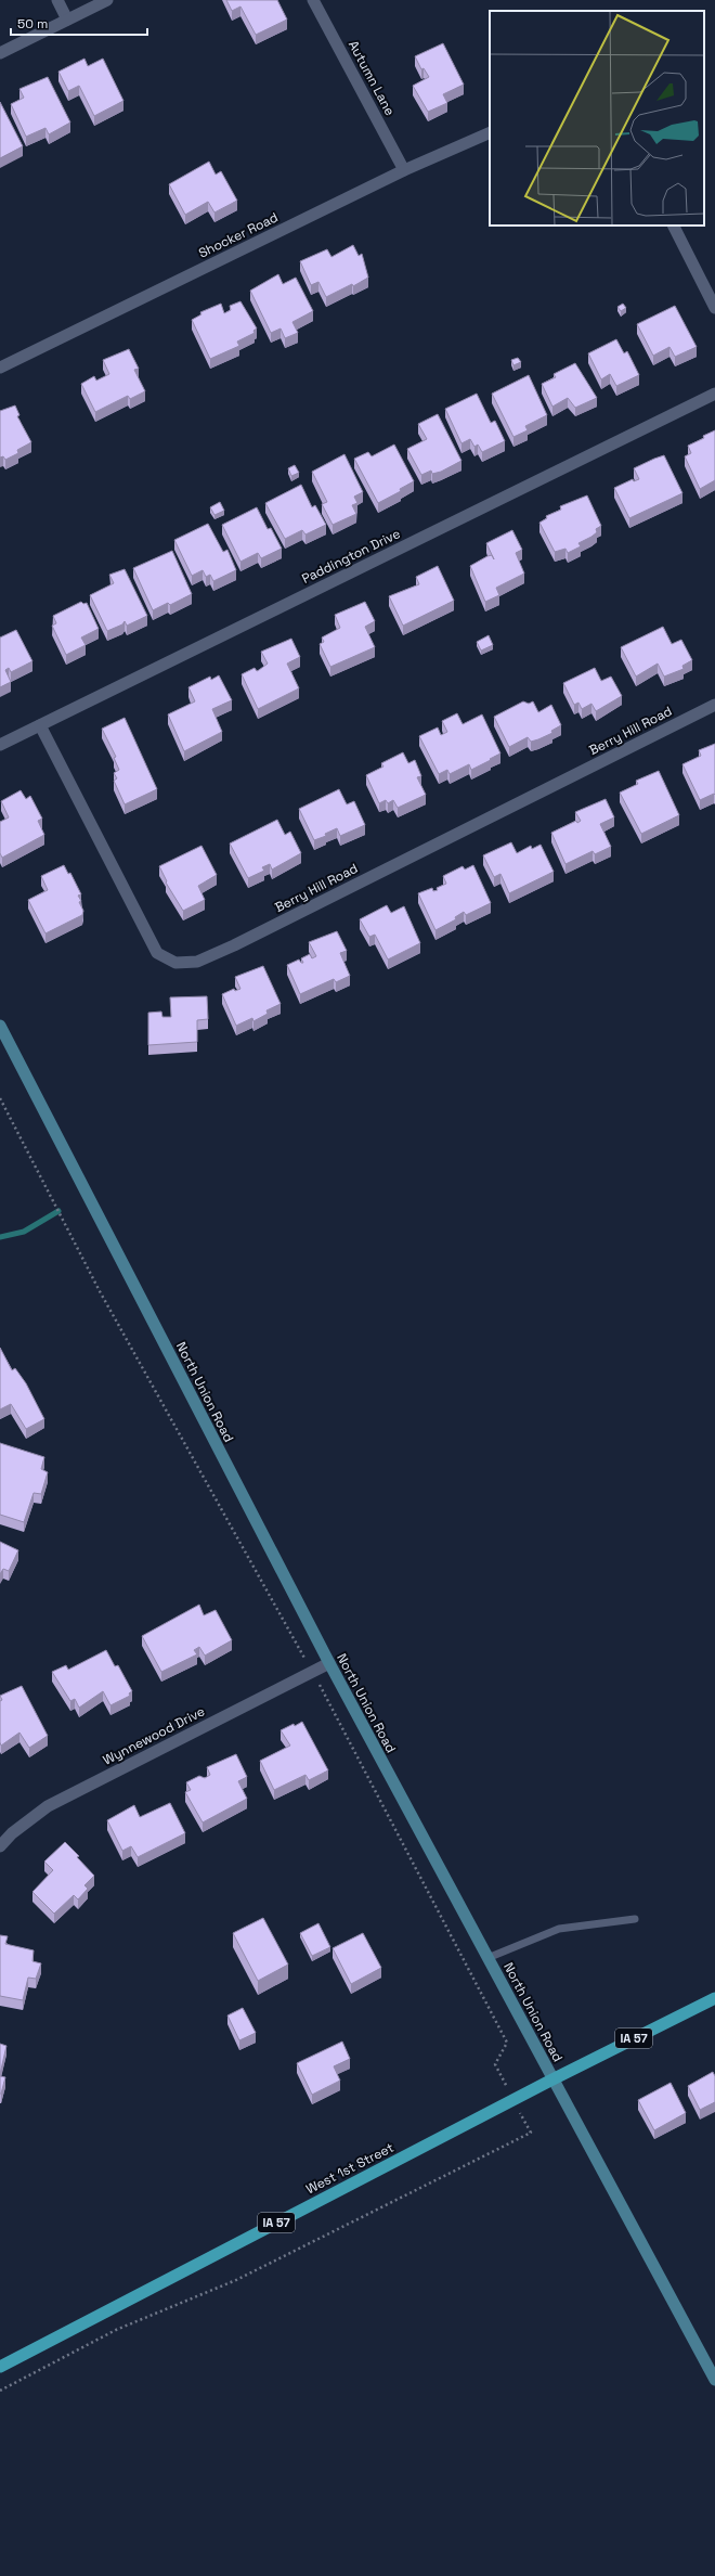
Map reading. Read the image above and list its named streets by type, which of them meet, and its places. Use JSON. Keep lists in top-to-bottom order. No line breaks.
{"streets":{"main road":["North Union Road","IA 57","West 1st Street"],"street":["Autumn Lane","Shocker Road","Paddington Drive","Berry Hill Road","Wynnewood Drive"]},"crossings":[["Autumn Lane","Shocker Road"],["Paddington Drive","Berry Hill Road"],["North Union Road","Wynnewood Drive"],["North Union Road","West 1st Street"]],"scale_bar":"50 m"}
